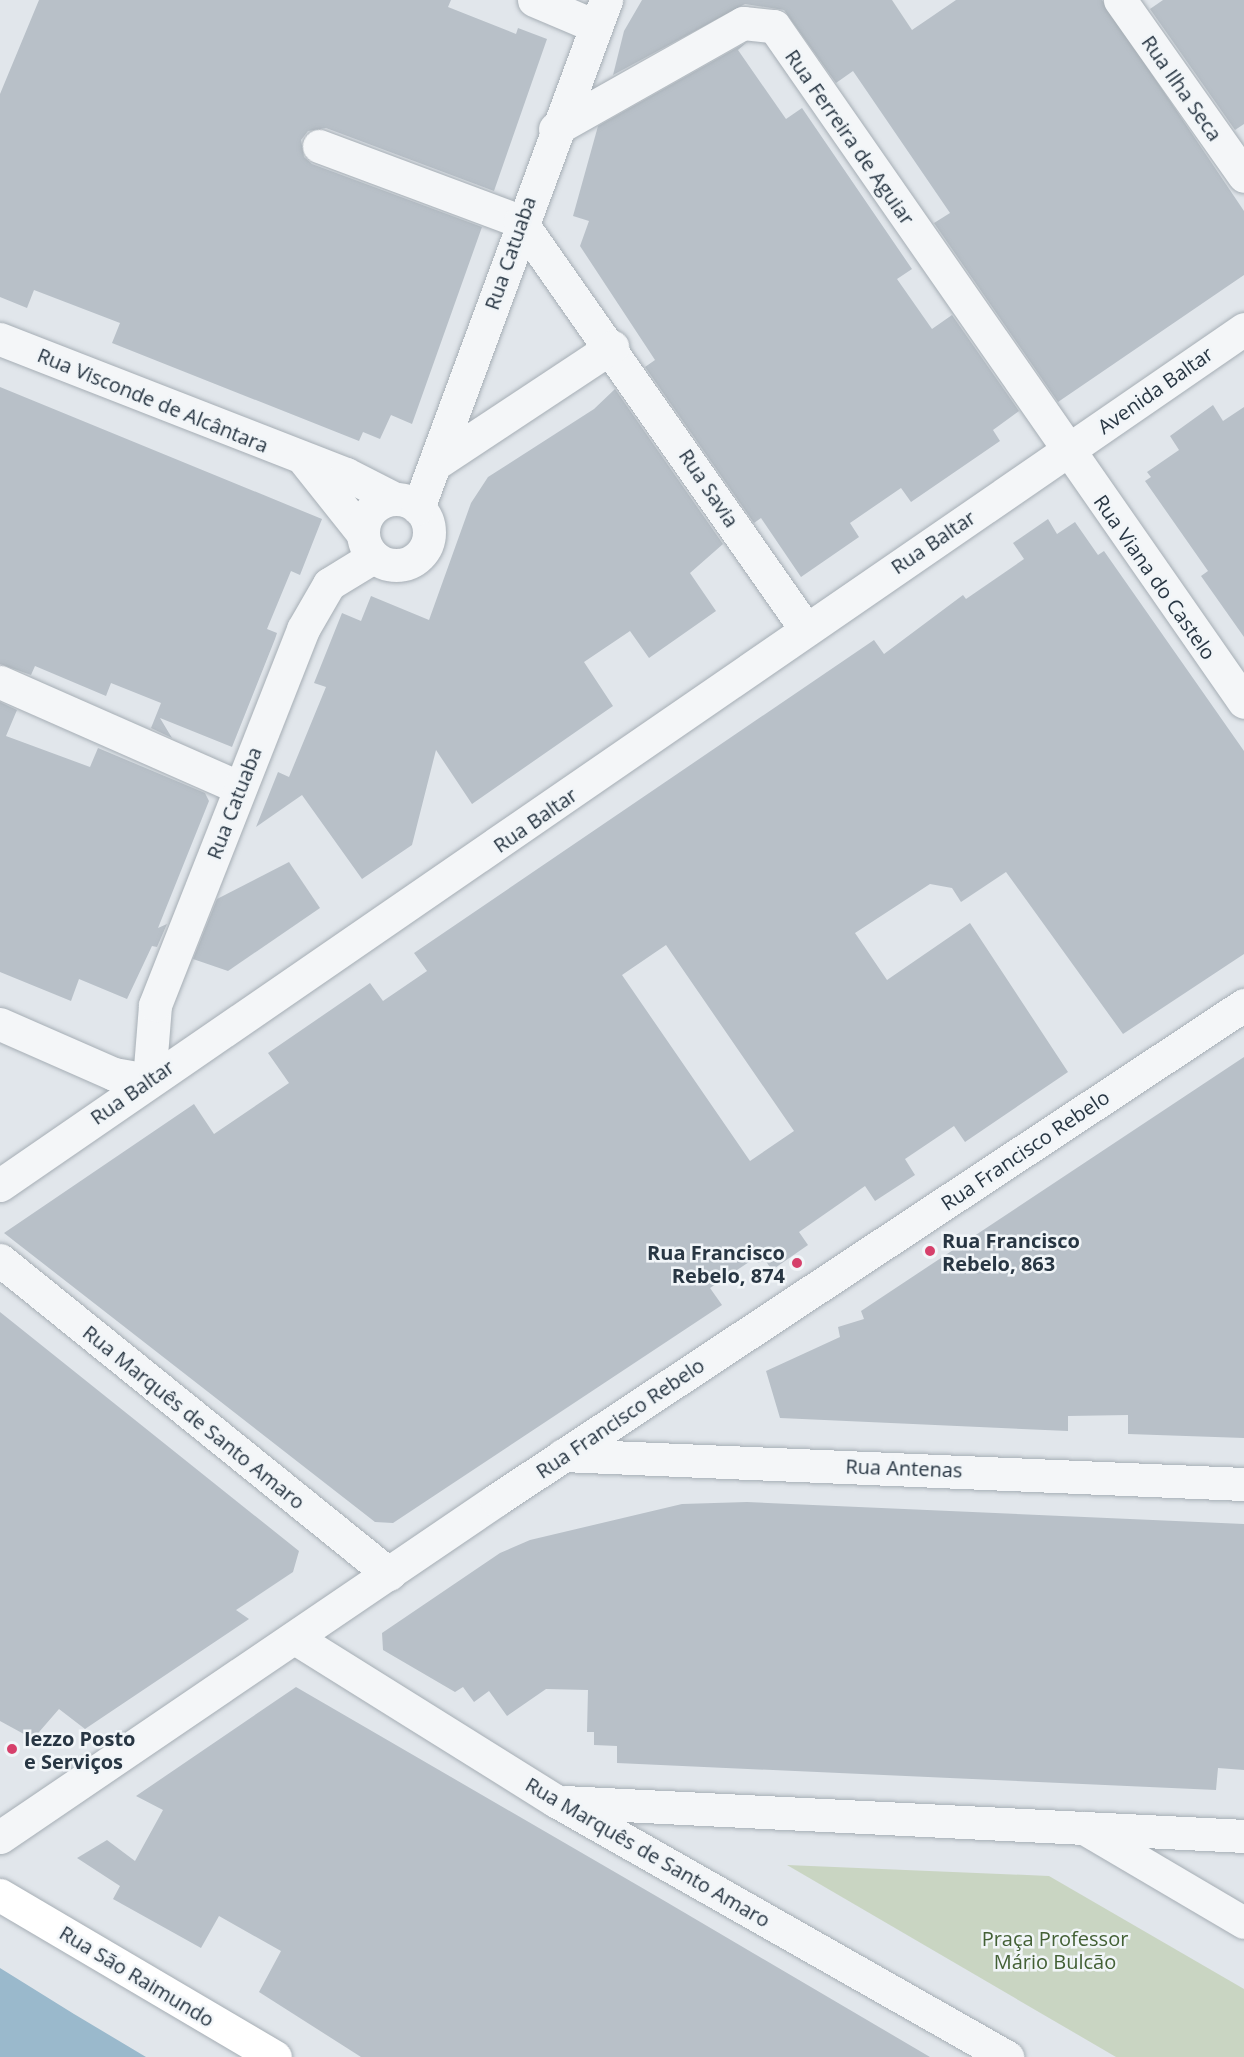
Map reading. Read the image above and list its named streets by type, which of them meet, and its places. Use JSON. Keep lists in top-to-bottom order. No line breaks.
{"streets":{"highway":["Rua São Raimundo"],"street":["Rua Ilha Seca","Rua Ferreira de Aguiar","Rua Catuaba","Avenida Baltar","Rua Visconde de Alcântara","Rua Savia","Rua Baltar","Rua Viana do Castelo","Rua Francisco Rebelo","Rua Marquês de Santo Amaro","Rua Antenas"]},"crossings":[["Rua Ferreira de Aguiar","Rua Catuaba"],["Rua Ferreira de Aguiar","Avenida Baltar"],["Rua Ferreira de Aguiar","Rua Baltar"],["Rua Ferreira de Aguiar","Rua Viana do Castelo"],["Rua Catuaba","Rua Visconde de Alcântara"],["Rua Catuaba","Rua Savia"],["Rua Catuaba","Rua Baltar"],["Avenida Baltar","Rua Baltar"],["Avenida Baltar","Rua Viana do Castelo"],["Rua Savia","Rua Baltar"],["Rua Baltar","Rua Viana do Castelo"],["Rua Francisco Rebelo","Rua Marquês de Santo Amaro"],["Rua Francisco Rebelo","Rua Antenas"]],"parks":["Praça Professor Mário Bulcão"],"places":["Rua Francisco Rebelo, 863","Rua Francisco Rebelo, 874","Iezzo Posto e Serviços"]}
